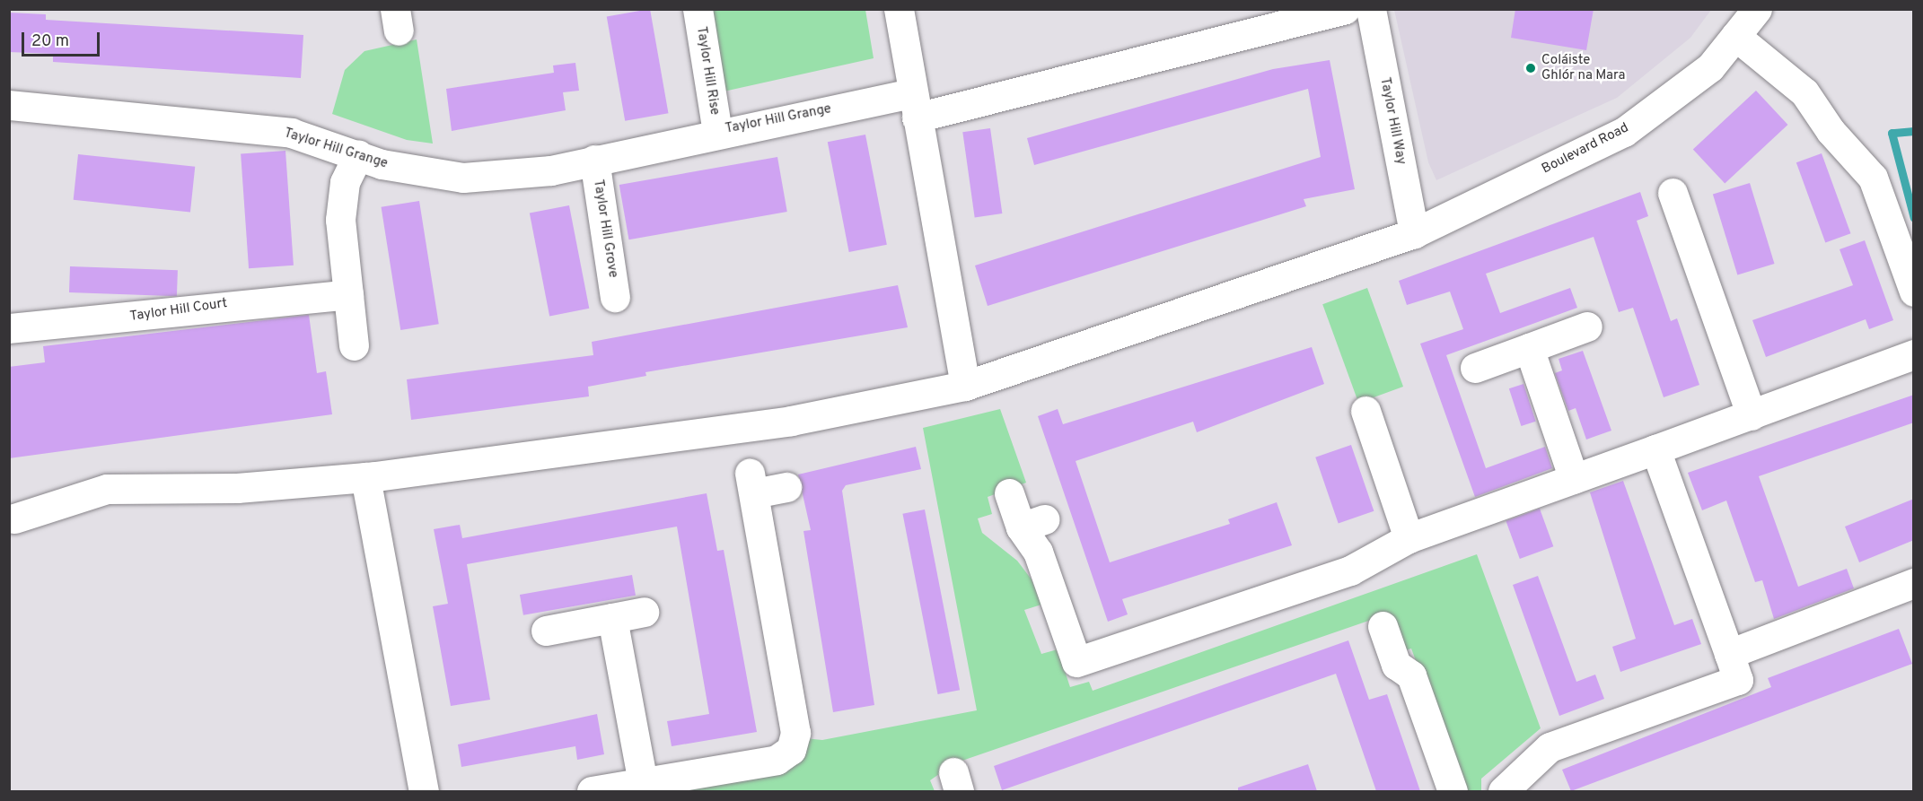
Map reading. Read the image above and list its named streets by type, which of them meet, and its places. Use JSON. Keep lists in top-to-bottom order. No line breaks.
{"streets":{"street":["Taylor Hill Rise","Taylor Hill Grange","Taylor Hill Way","Boulevard Road","Taylor Hill Grove","Taylor Hill Court"]},"crossings":[["Taylor Hill Rise","Taylor Hill Grange"],["Taylor Hill Grange","Taylor Hill Grove"],["Taylor Hill Way","Boulevard Road"]],"places":["Coláiste Ghlór na Mara"],"scale_bar":"20 m"}
